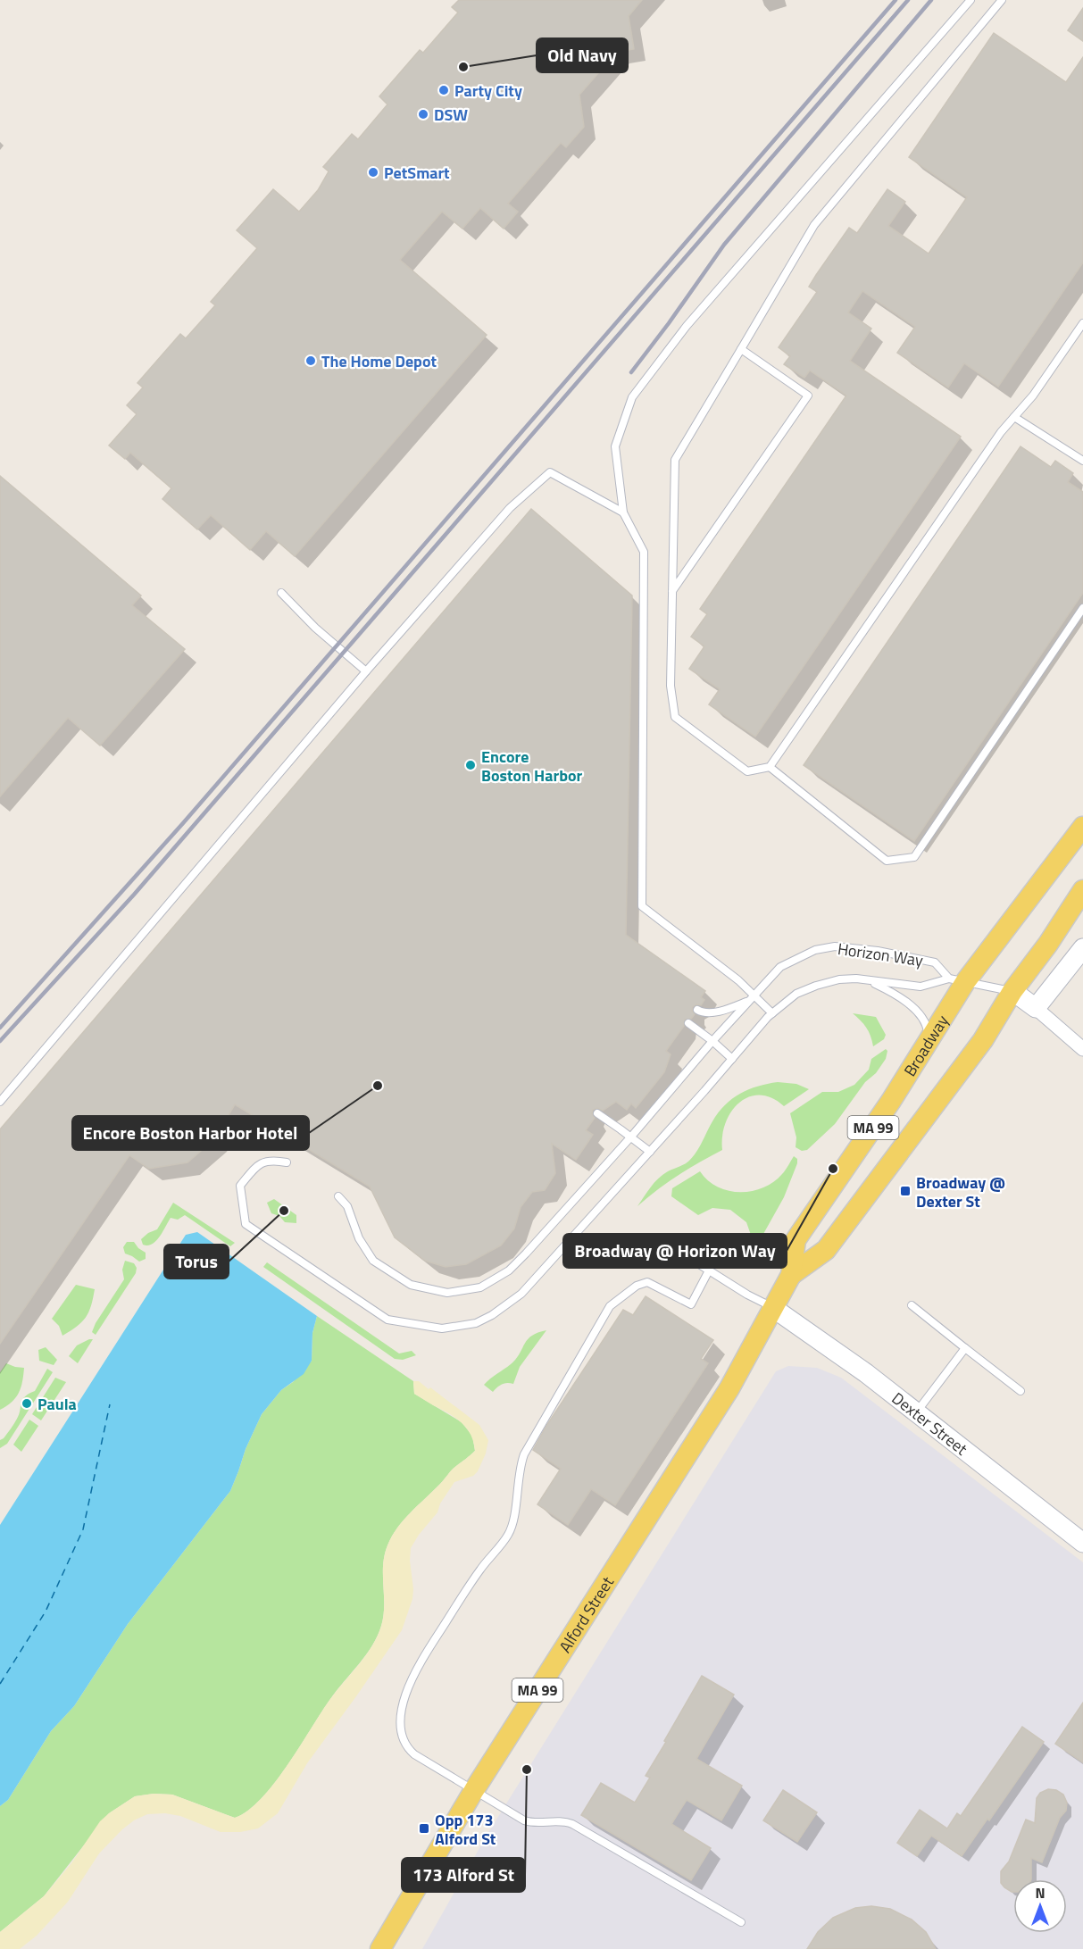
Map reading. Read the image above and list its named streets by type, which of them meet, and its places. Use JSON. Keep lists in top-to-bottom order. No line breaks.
{"streets":{"main road":["Broadway","MA 99","Alford Street"],"street":["Dexter Street"],"lane":["Horizon Way"]},"crossings":[["Horizon Way","Broadway"],["Broadway","Dexter Street"],["Broadway","Alford Street"],["Dexter Street","Alford Street"]],"places":{"other":["Old Navy","Party City","DSW","PetSmart","The Home Depot","Encore Boston Harbor","Encore Boston Harbor Hotel","Broadway @ Horizon Way","Torus","Paula","173 Alford St"],"transit":["Broadway @ Dexter St","Opp 173 Alford St"]},"north":"top"}
